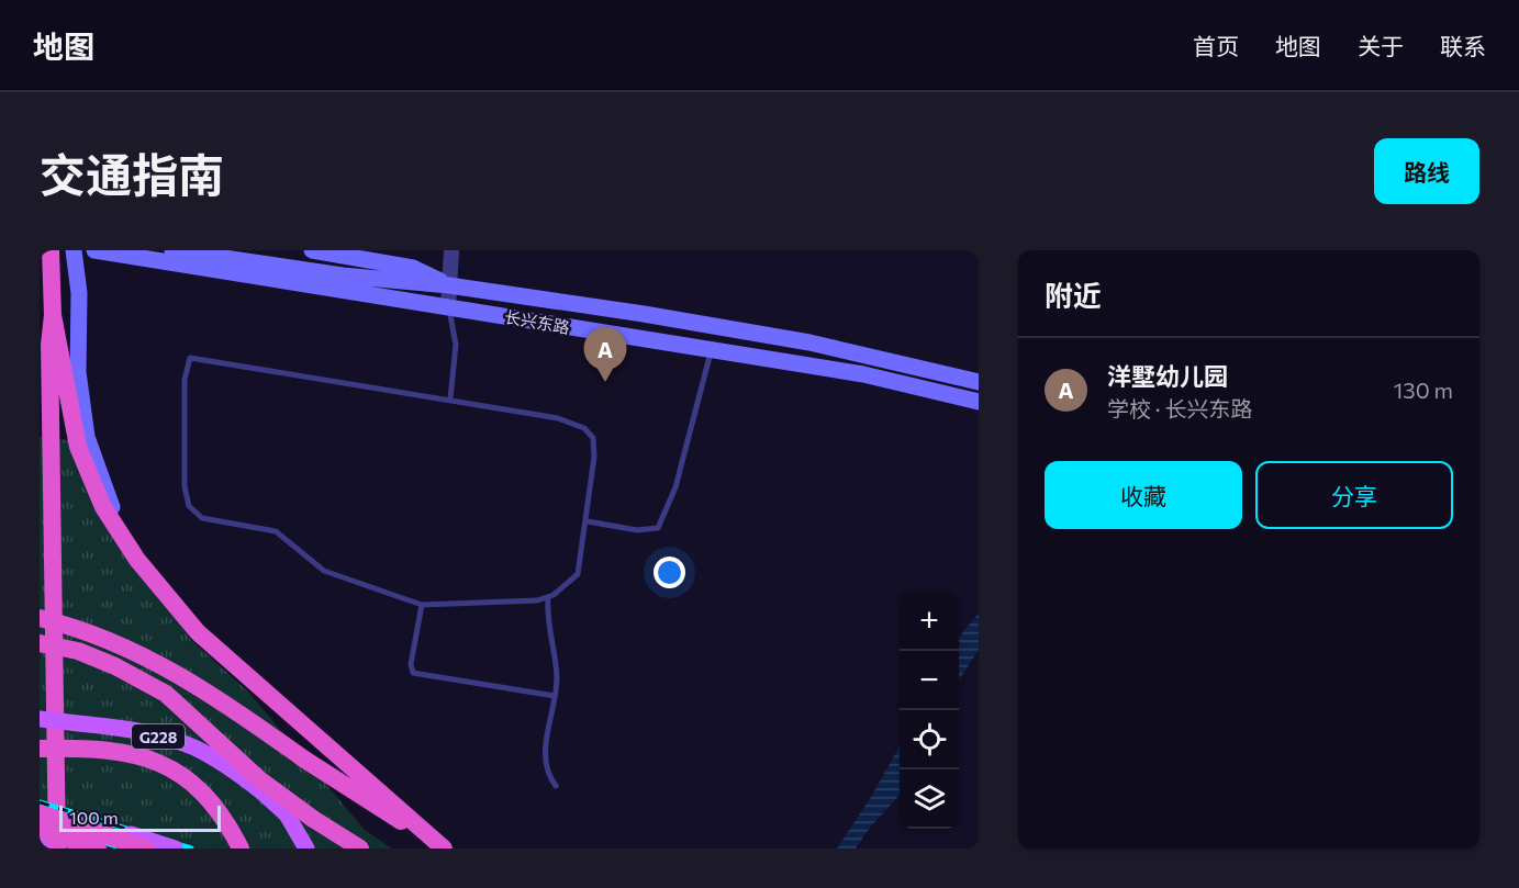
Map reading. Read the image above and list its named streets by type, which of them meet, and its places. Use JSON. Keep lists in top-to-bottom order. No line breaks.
{"streets":{"main road":["长兴东路","G228"]},"scale_bar":"100 m","page":{"header":"地图","nav":["首页","地图","关于","联系"],"title":"交通指南","buttons":["路线",["收藏","分享"]],"heading":"附近","pins":"A","list":[{"mark":"A","name":"洋墅幼儿园","note":"学校 · 长兴东路","value":"130 m"}],"map_buttons":["+","−"],"scale":"100 m"}}
